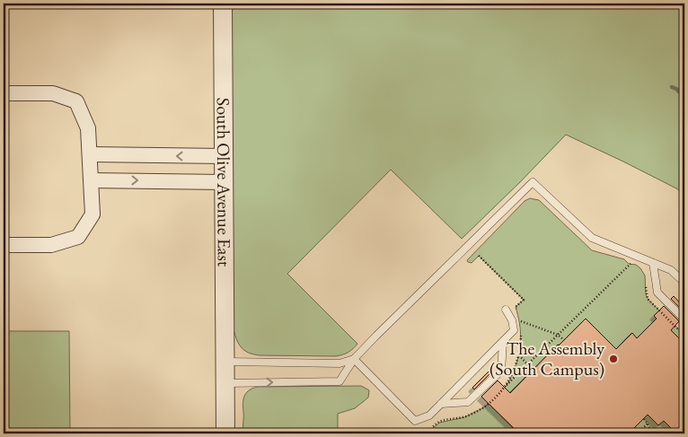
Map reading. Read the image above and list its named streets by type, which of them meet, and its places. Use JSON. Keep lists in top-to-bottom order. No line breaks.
{"streets":{"street":["South Olive Avenue East"]},"places":["The Assembly (South Campus)"]}
